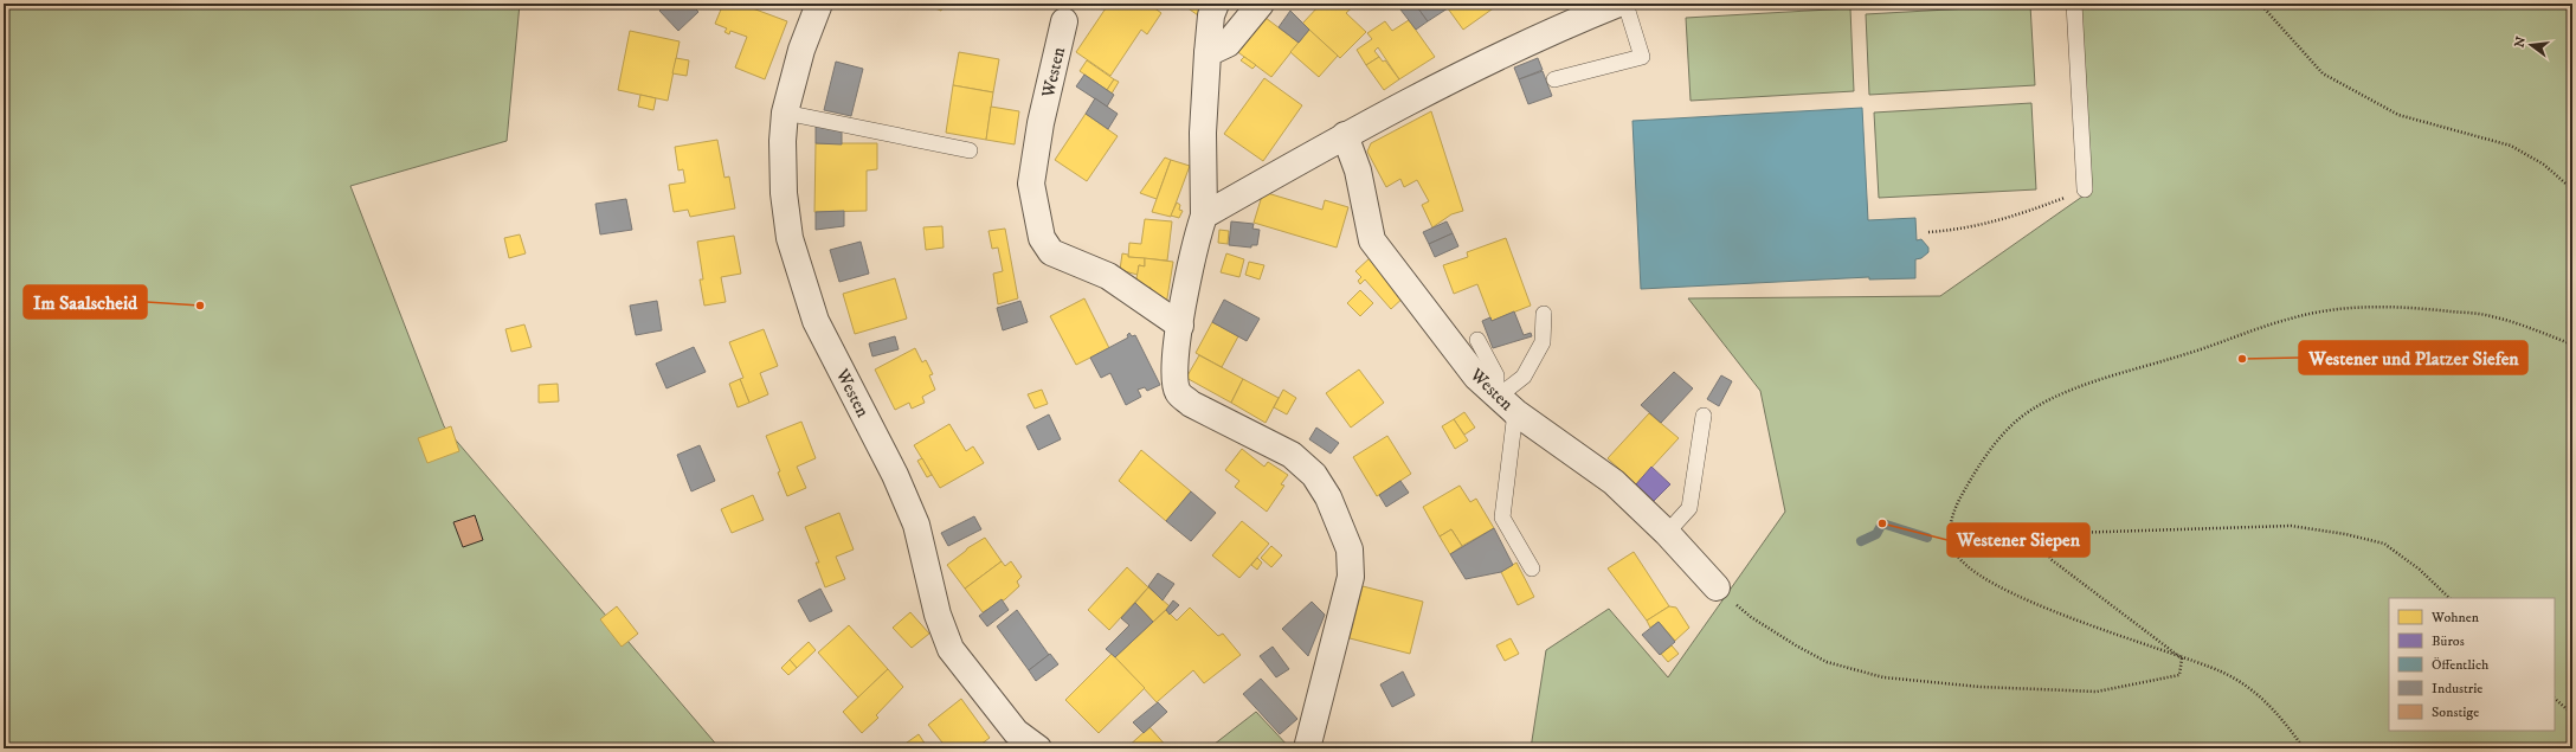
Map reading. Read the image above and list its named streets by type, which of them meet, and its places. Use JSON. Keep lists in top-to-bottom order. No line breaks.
{"streets":{"street":["Westen"]},"places":["Im Saalscheid","Westener und Platzer Siefen","Westener Siepen"],"legend":["Wohnen","Büros","Öffentlich","Industrie","Sonstige"],"north":"left"}
